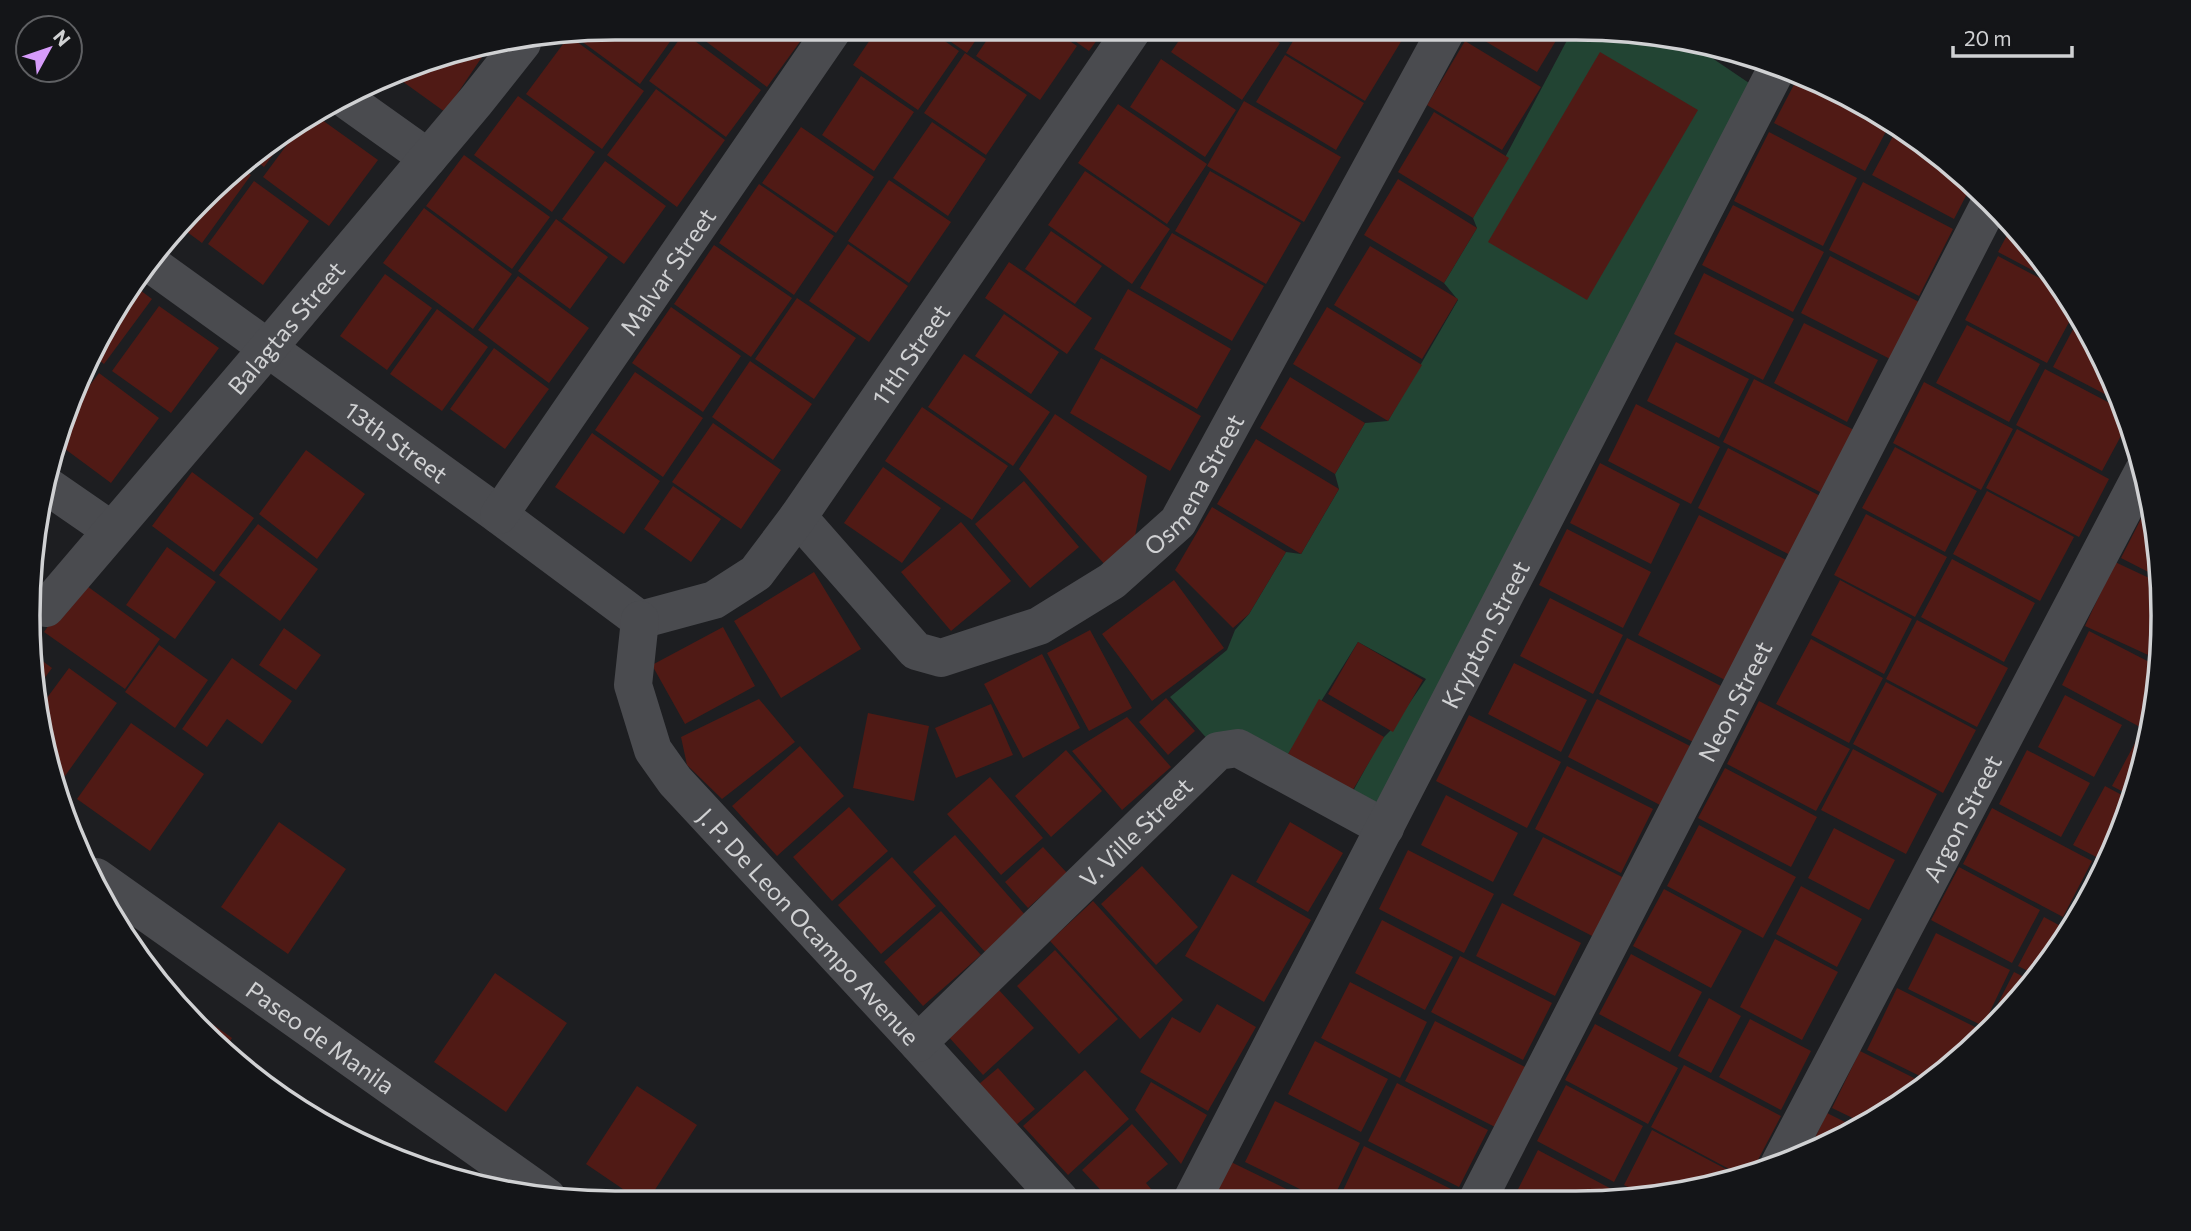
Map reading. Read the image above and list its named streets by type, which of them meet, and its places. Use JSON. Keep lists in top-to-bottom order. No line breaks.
{"streets":{"street":["Malvar Street","Balagtas Street","11th Street","13th Street","Osmena Street","Krypton Street","Neon Street","Argon Street","V. Ville Street","J. P. De Leon Ocampo Avenue","Paseo de Manila"]},"crossings":[["Malvar Street","13th Street"],["Balagtas Street","13th Street"],["11th Street","13th Street"],["11th Street","Osmena Street"],["11th Street","J. P. De Leon Ocampo Avenue"],["13th Street","J. P. De Leon Ocampo Avenue"],["Krypton Street","V. Ville Street"],["V. Ville Street","J. P. De Leon Ocampo Avenue"]],"scale_bar":"20 m","north":"top right"}
